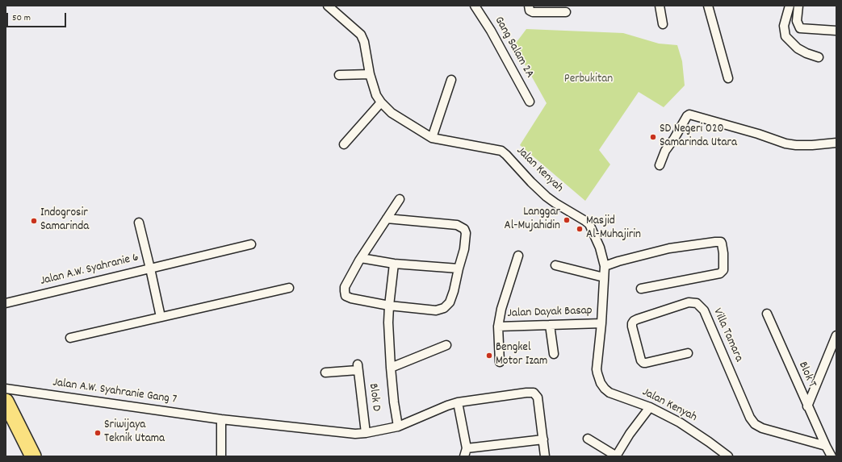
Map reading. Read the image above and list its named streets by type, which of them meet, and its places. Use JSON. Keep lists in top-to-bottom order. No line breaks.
{"streets":{"street":["Gang Salam 2A","Jalan Kenyah","Jalan A.W. Syahranie 6","Jalan Dayak Basap","Villa Tamara","Blok T","Jalan A.W. Syahranie Gang 7","Blok D"]},"crossings":[["Jalan Kenyah","Jalan Dayak Basap"],["Villa Tamara","Blok T"],["Jalan A.W. Syahranie Gang 7","Blok D"]],"parks":["Perbukitan"],"places":["SD Negeri 020 Samarinda Utara","Langgar Al-Mujahidin","Indogrosir Samarinda","Masjid Al-Muhajirin","Bengkel Motor Izam","Sriwijaya Teknik Utama"],"scale_bar":"50 m"}
